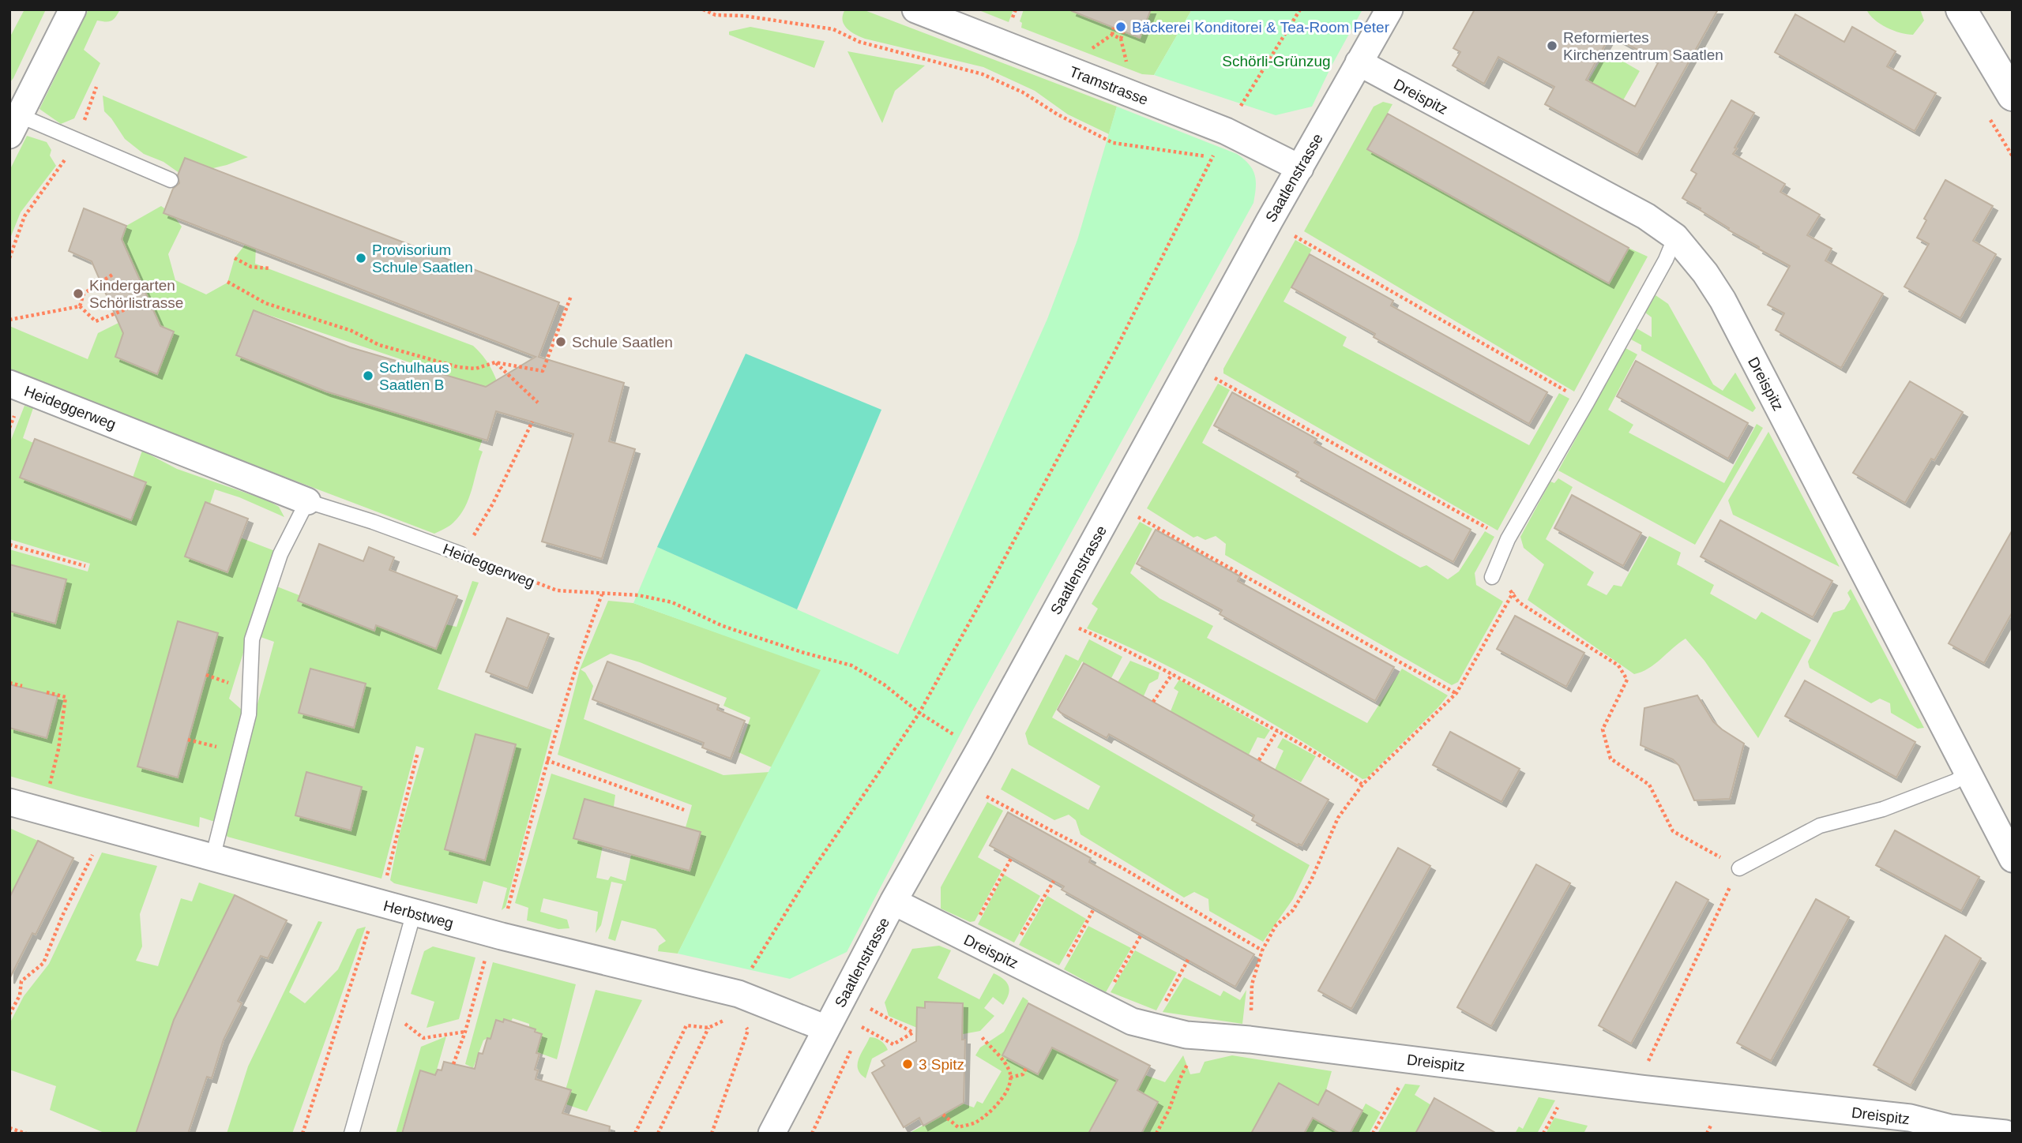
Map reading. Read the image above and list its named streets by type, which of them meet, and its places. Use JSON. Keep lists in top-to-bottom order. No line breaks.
{"streets":{"street":["Tramstrasse","Dreispitz","Saatlenstrasse","Heideggerweg","Herbstweg"]},"crossings":[["Tramstrasse","Saatlenstrasse"],["Dreispitz","Saatlenstrasse"],["Saatlenstrasse","Herbstweg"]],"parks":["Schörli-Grünzug"],"places":["Bäckerei Konditorei & Tea-Room Peter","Reformiertes Kirchenzentrum Saatlen","Provisorium Schule Saatlen","Kindergarten Schörlistrasse","Schule Saatlen","Schulhaus Saatlen B","3 Spitz"]}
